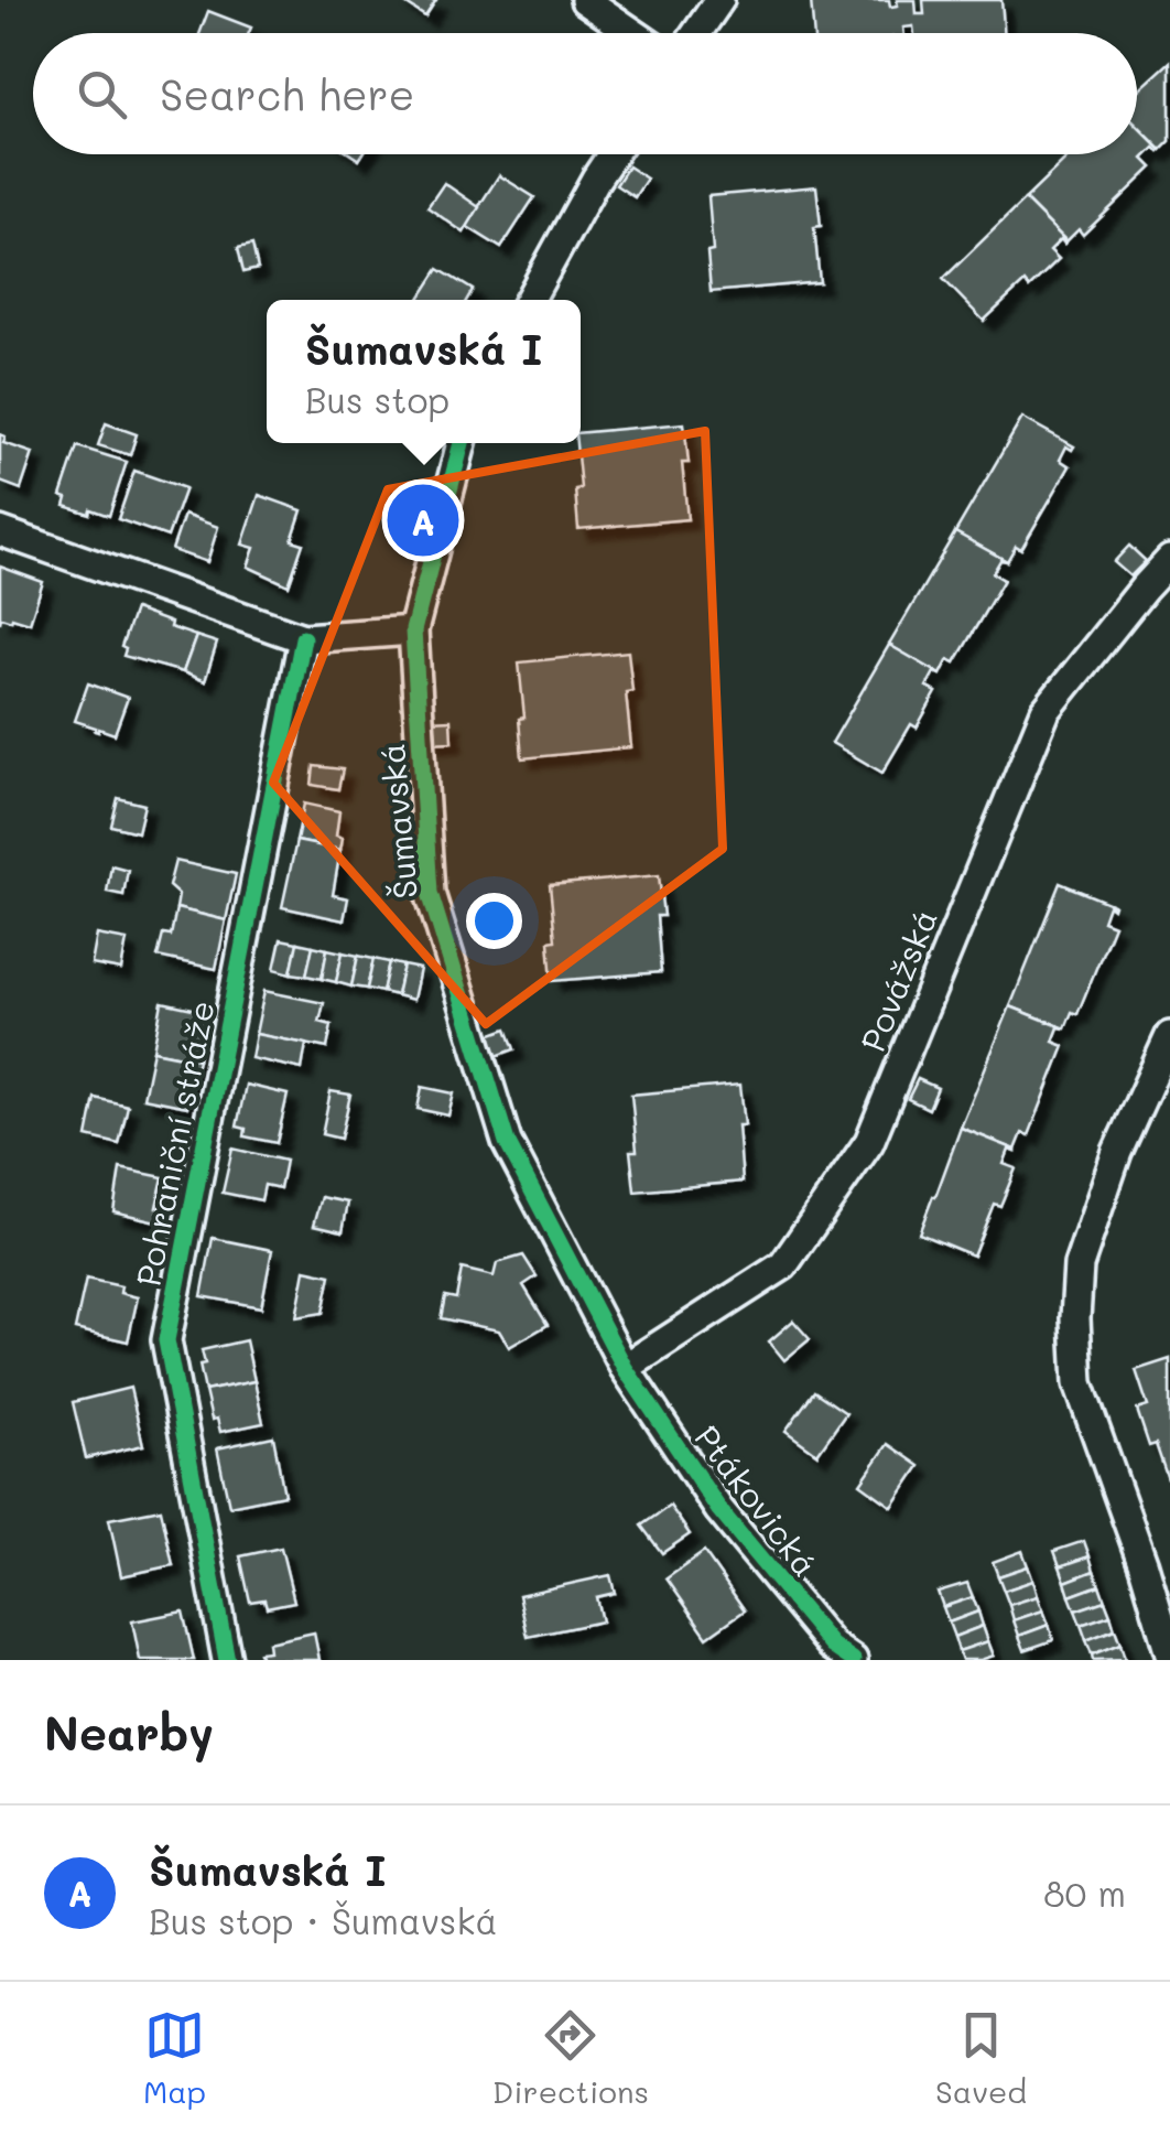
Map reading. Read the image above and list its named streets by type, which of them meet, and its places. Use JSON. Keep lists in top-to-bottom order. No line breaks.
{"streets":{"street":["Šumavská","Povážská","Pohraniční stráže","Ptákovická"]},"crossings":[["Šumavská","Povážská"],["Šumavská","Ptákovická"],["Povážská","Ptákovická"]],"page":{"search":"Search here","popup":["Šumavská I","Bus stop"],"pins":"A","heading":"Nearby","list":[{"mark":"A","name":"Šumavská I","note":"Bus stop · Šumavská","value":"80 m"}],"nav":["Map","Directions","Saved"]}}
